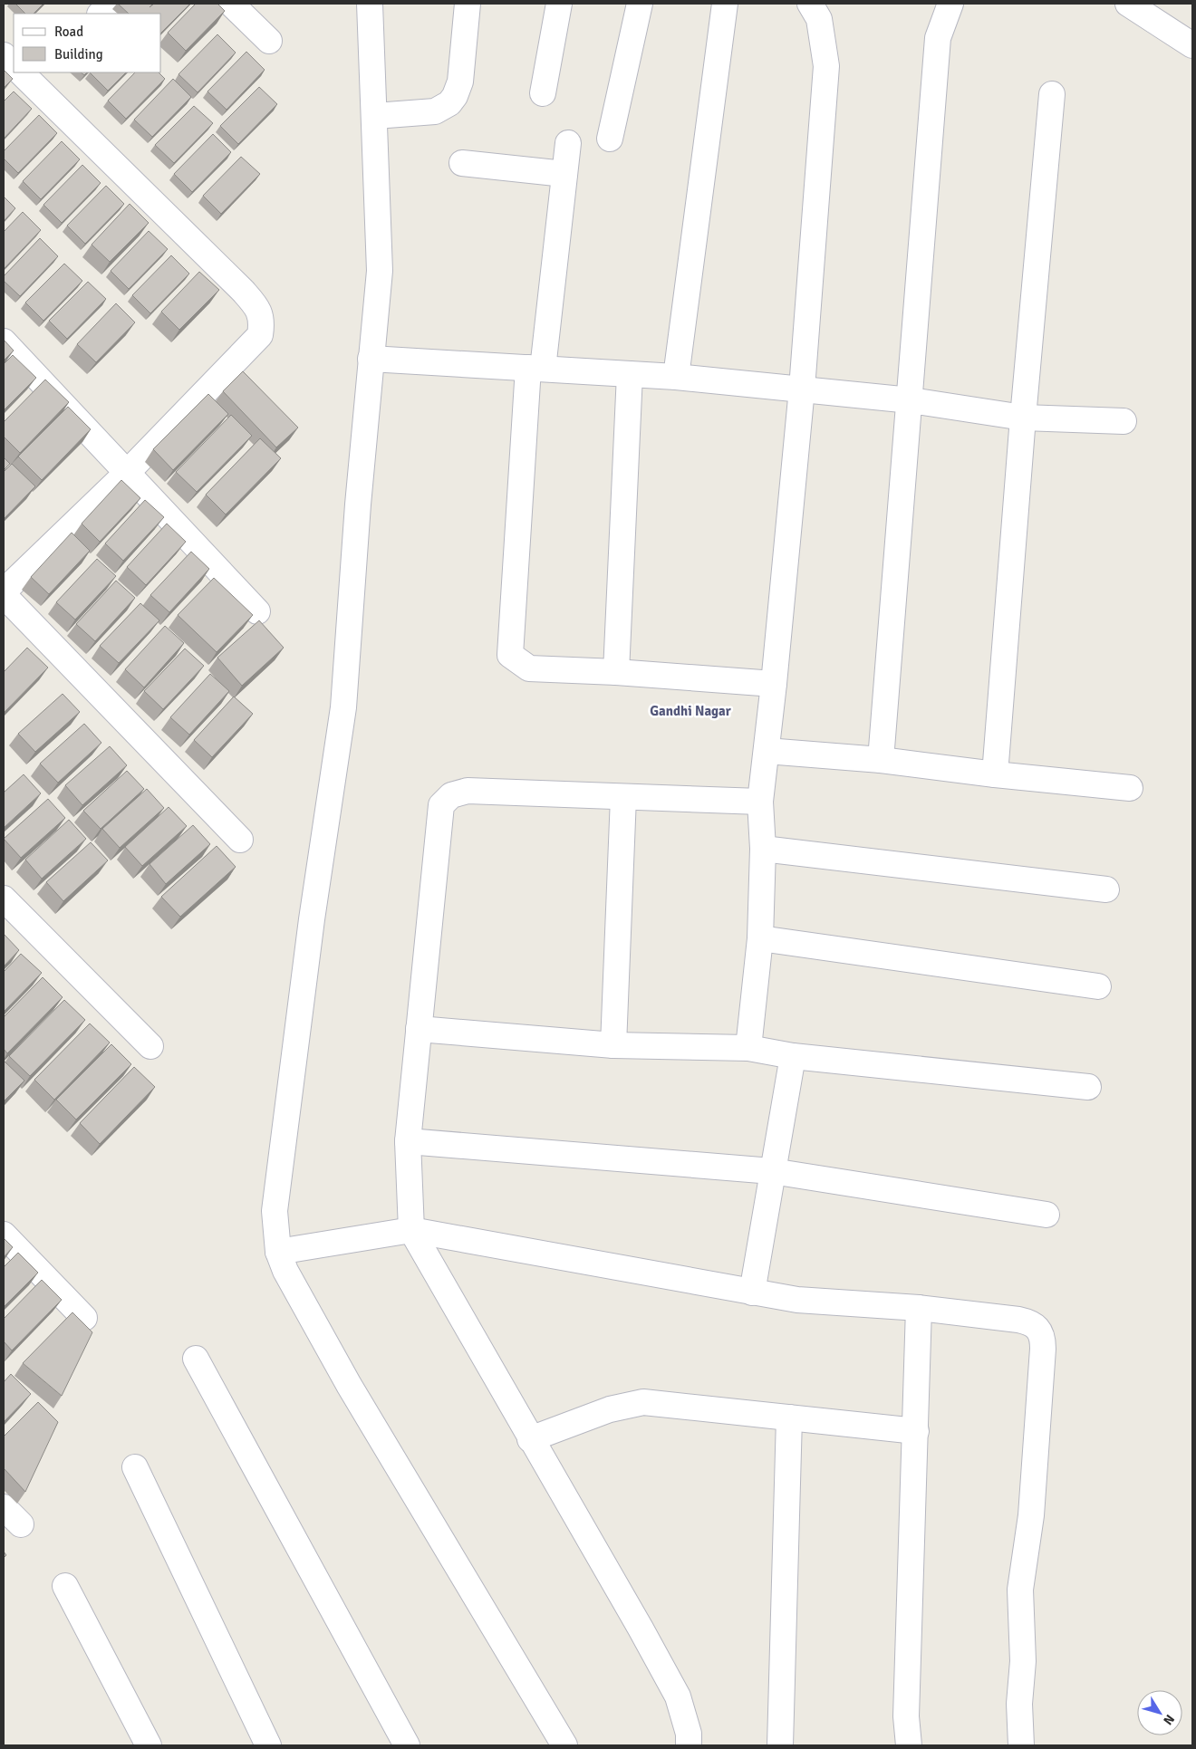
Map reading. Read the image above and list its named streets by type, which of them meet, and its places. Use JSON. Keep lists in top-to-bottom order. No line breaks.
{"districts":["Gandhi Nagar"],"legend":["Road","Building"],"north":"bottom right"}
